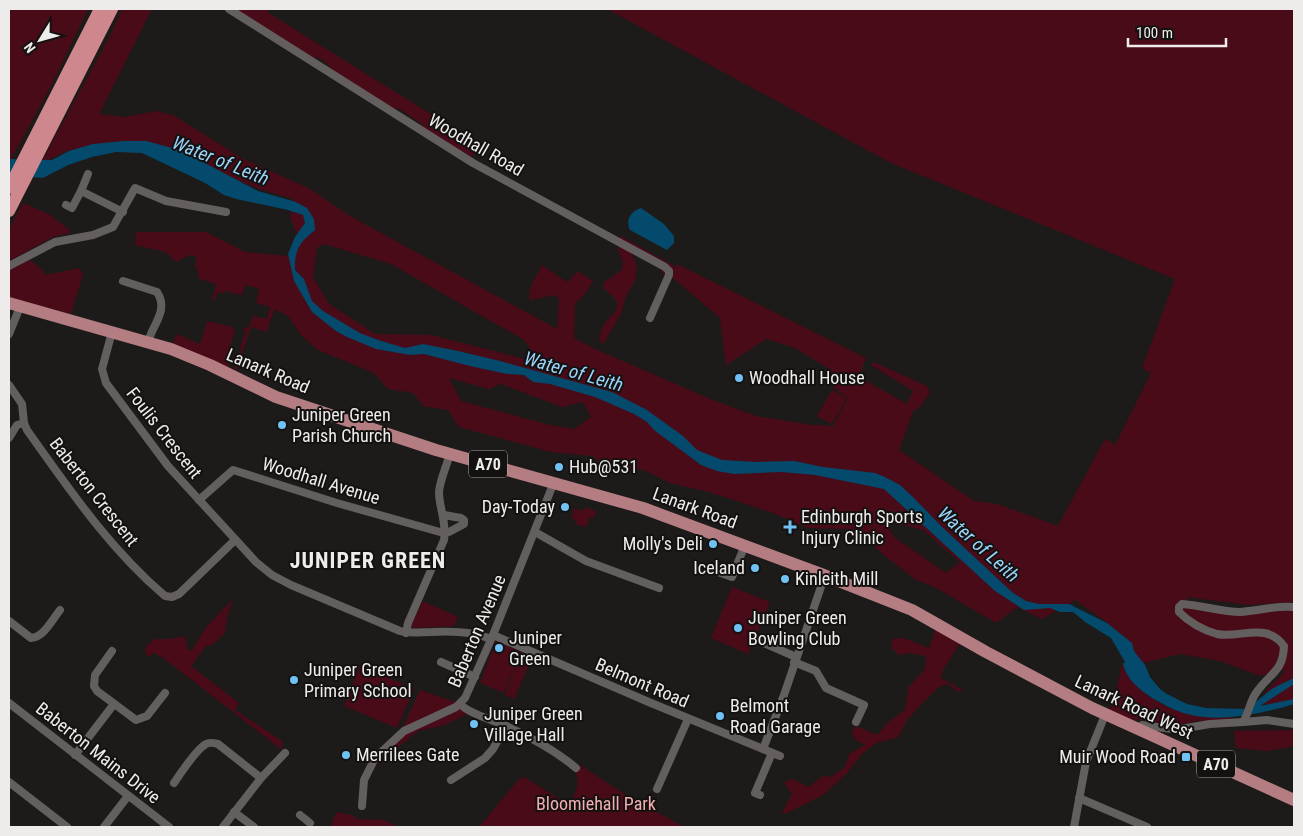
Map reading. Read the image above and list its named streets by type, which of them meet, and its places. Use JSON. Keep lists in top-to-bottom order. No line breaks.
{"streets":{"main road":["Lanark Road","A70","Lanark Road West"],"street":["Woodhall Road","Foulis Crescent","Woodhall Avenue","Baberton Crescent","Baberton Avenue","Belmont Road","Baberton Mains Drive"]},"crossings":[["Lanark Road","Foulis Crescent"],["Lanark Road","Baberton Avenue"],["Lanark Road","Lanark Road West"],["Foulis Crescent","Woodhall Avenue"],["Foulis Crescent","Baberton Crescent"],["Foulis Crescent","Belmont Road"],["Baberton Avenue","Belmont Road"]],"districts":["JUNIPER GREEN"],"water":["Water of Leith"],"parks":["Bloomiehall Park"],"places":{"other":["Woodhall House","Juniper Green Parish Church","Hub@531","Day-Today","Molly's Deli","Iceland","Kinleith Mill","Juniper Green Bowling Club","Juniper Green","Juniper Green Primary School","Belmont Road Garage","Juniper Green Village Hall","Merrilees Gate"],"health":["Edinburgh Sports Injury Clinic"],"transit":["Muir Wood Road"]},"scale_bar":"100 m","north":"bottom left"}
